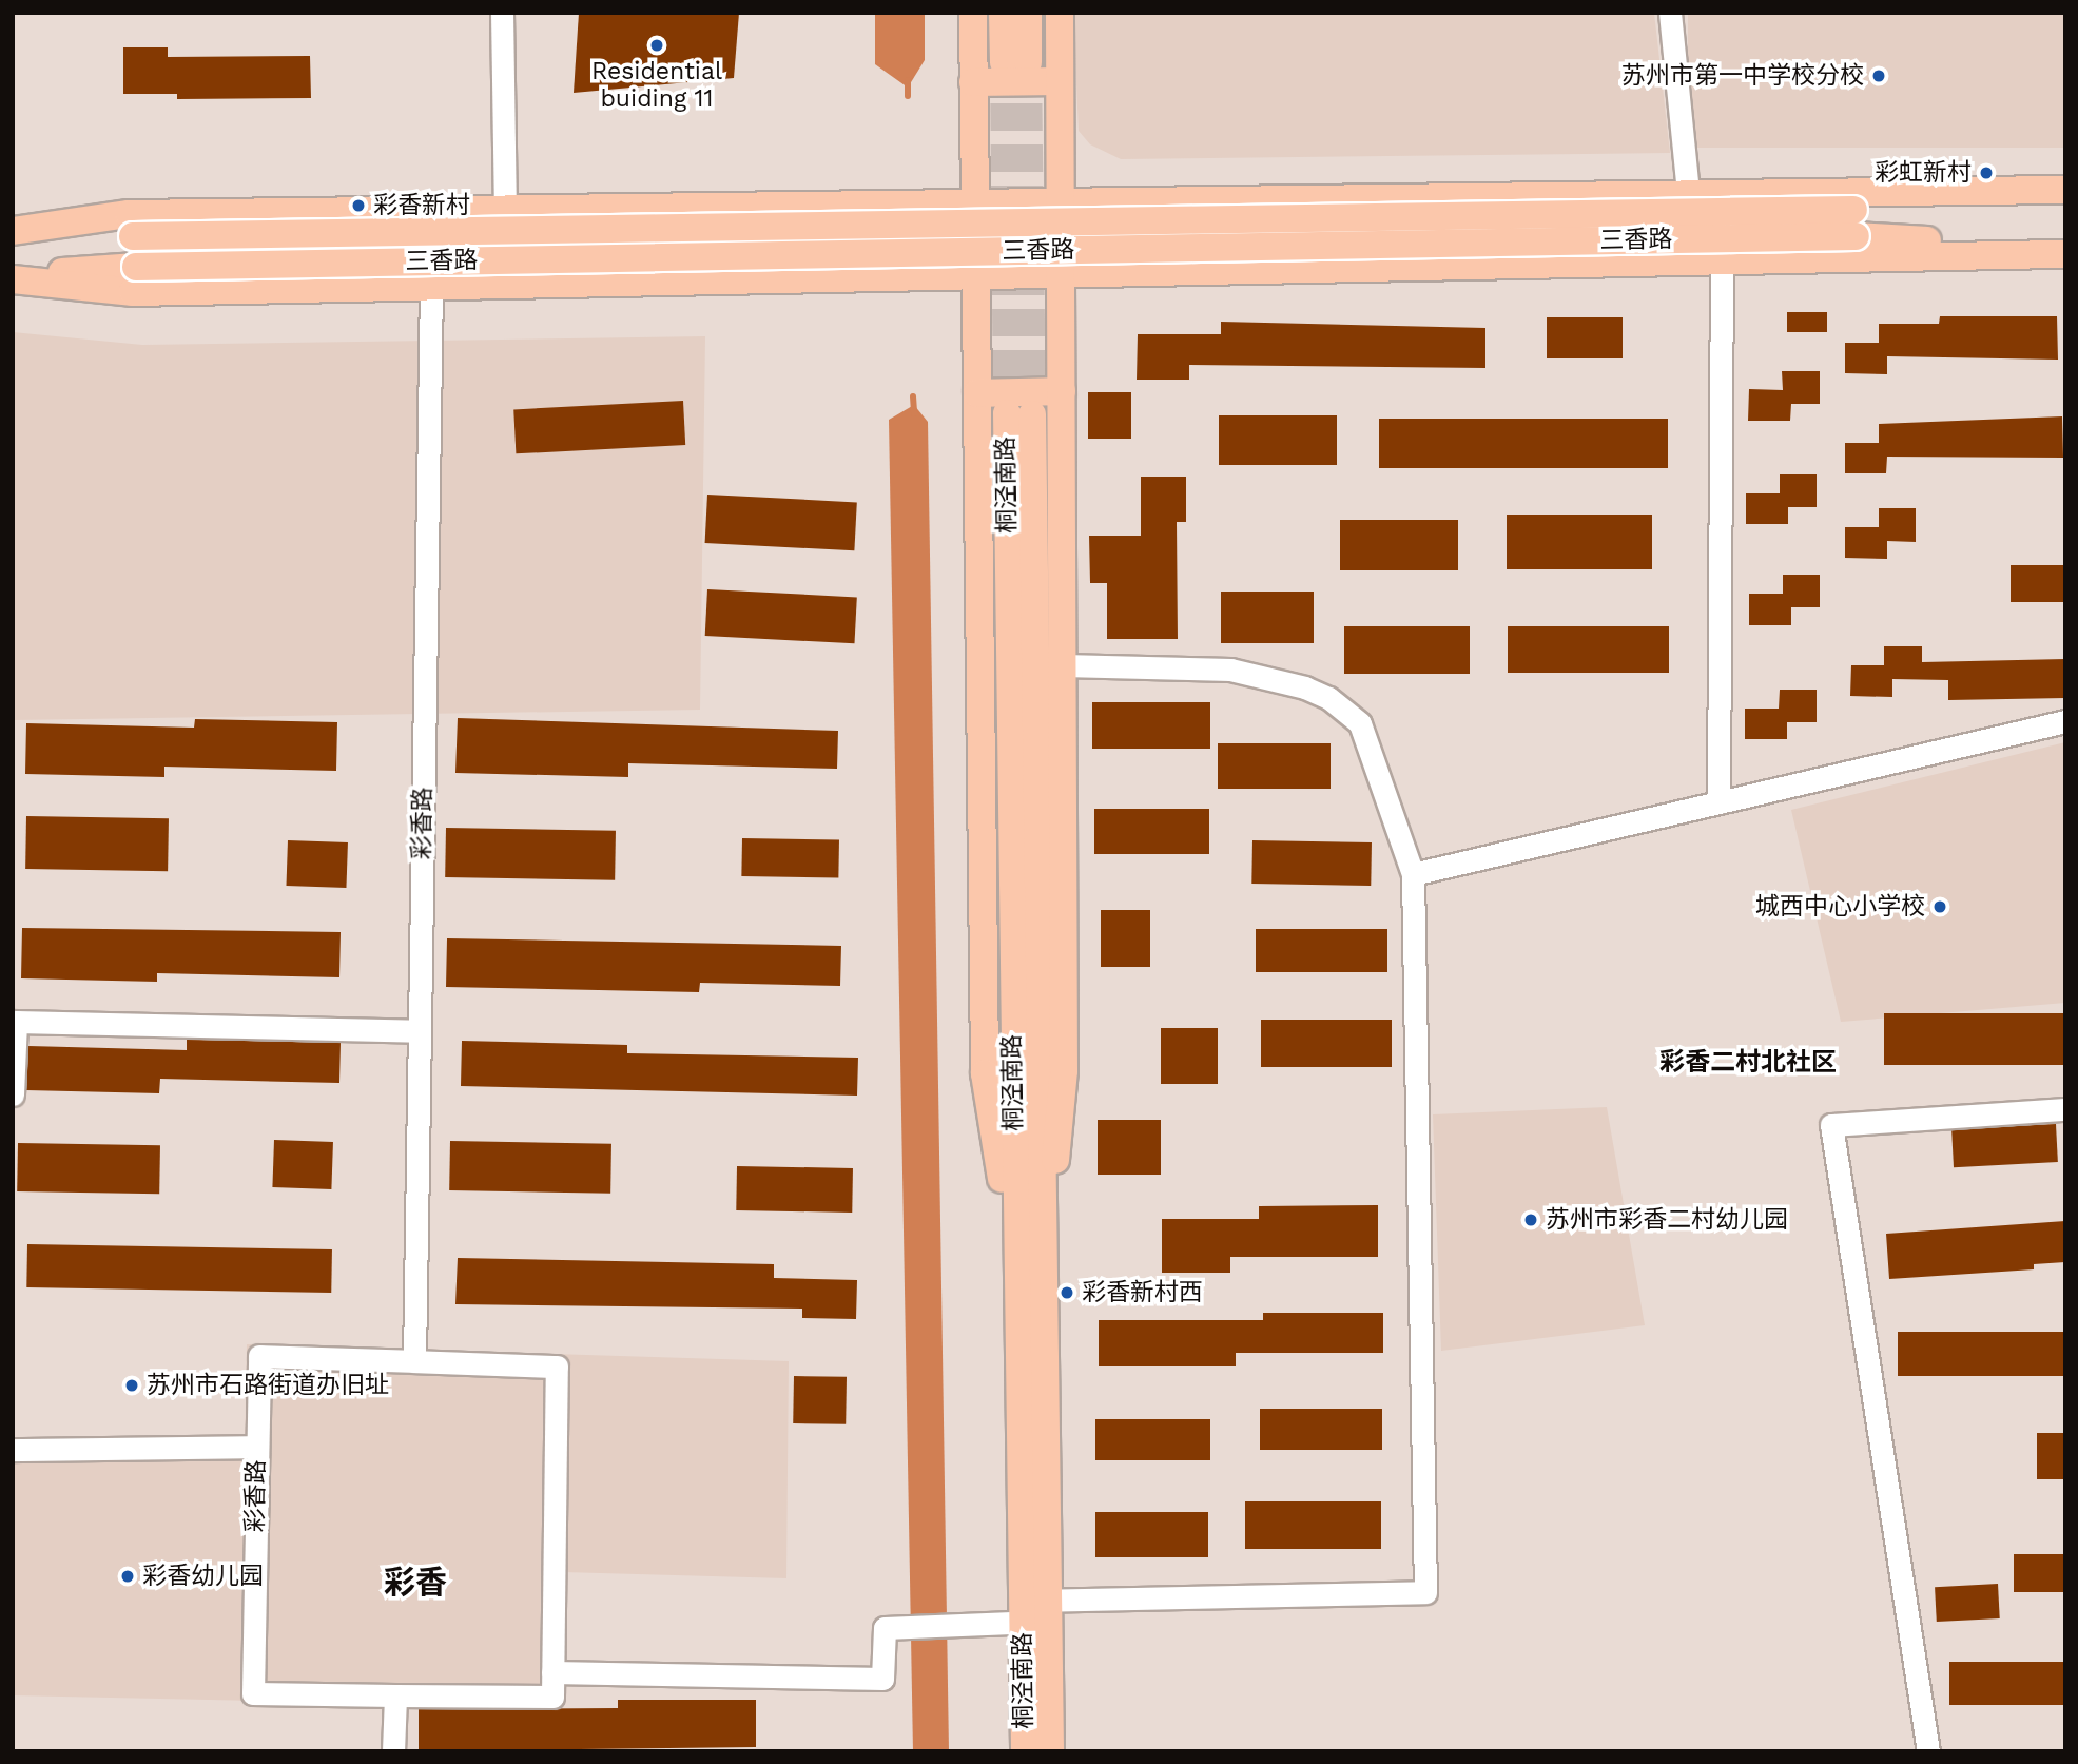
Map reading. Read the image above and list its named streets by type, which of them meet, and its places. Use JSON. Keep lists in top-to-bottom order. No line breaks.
{"streets":{"main road":["三香路","桐泾南路"],"street":["彩香路"]},"districts":["彩香二村北社区","彩香"],"places":["Residential buiding 11","苏州市第一中学校分校","彩虹新村","彩香新村","城西中心小学校","苏州市彩香二村幼儿园","彩香新村西","苏州市石路街道办旧址","彩香幼儿园"]}
